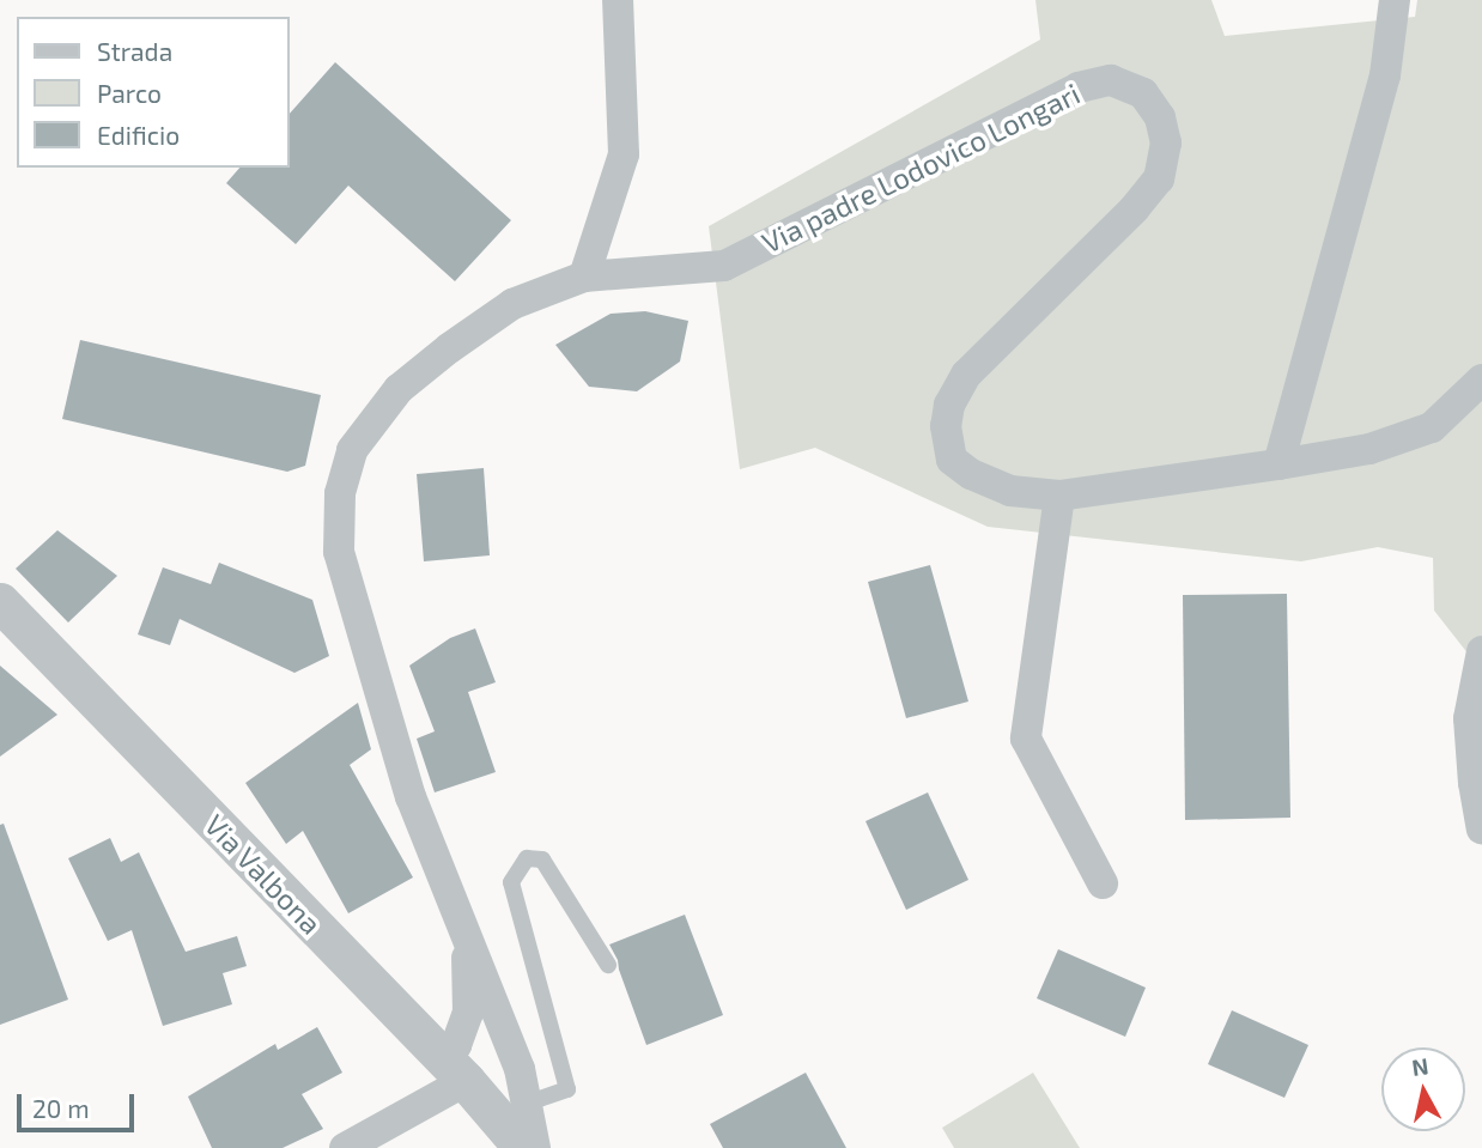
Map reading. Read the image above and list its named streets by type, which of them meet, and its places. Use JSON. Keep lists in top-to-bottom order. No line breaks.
{"streets":{"street":["Via padre Lodovico Longari","Via Valbona"]},"crossings":[["Via padre Lodovico Longari","Via Valbona"]],"legend":["Strada","Parco","Edificio"],"scale_bar":"20 m","north":"top"}
